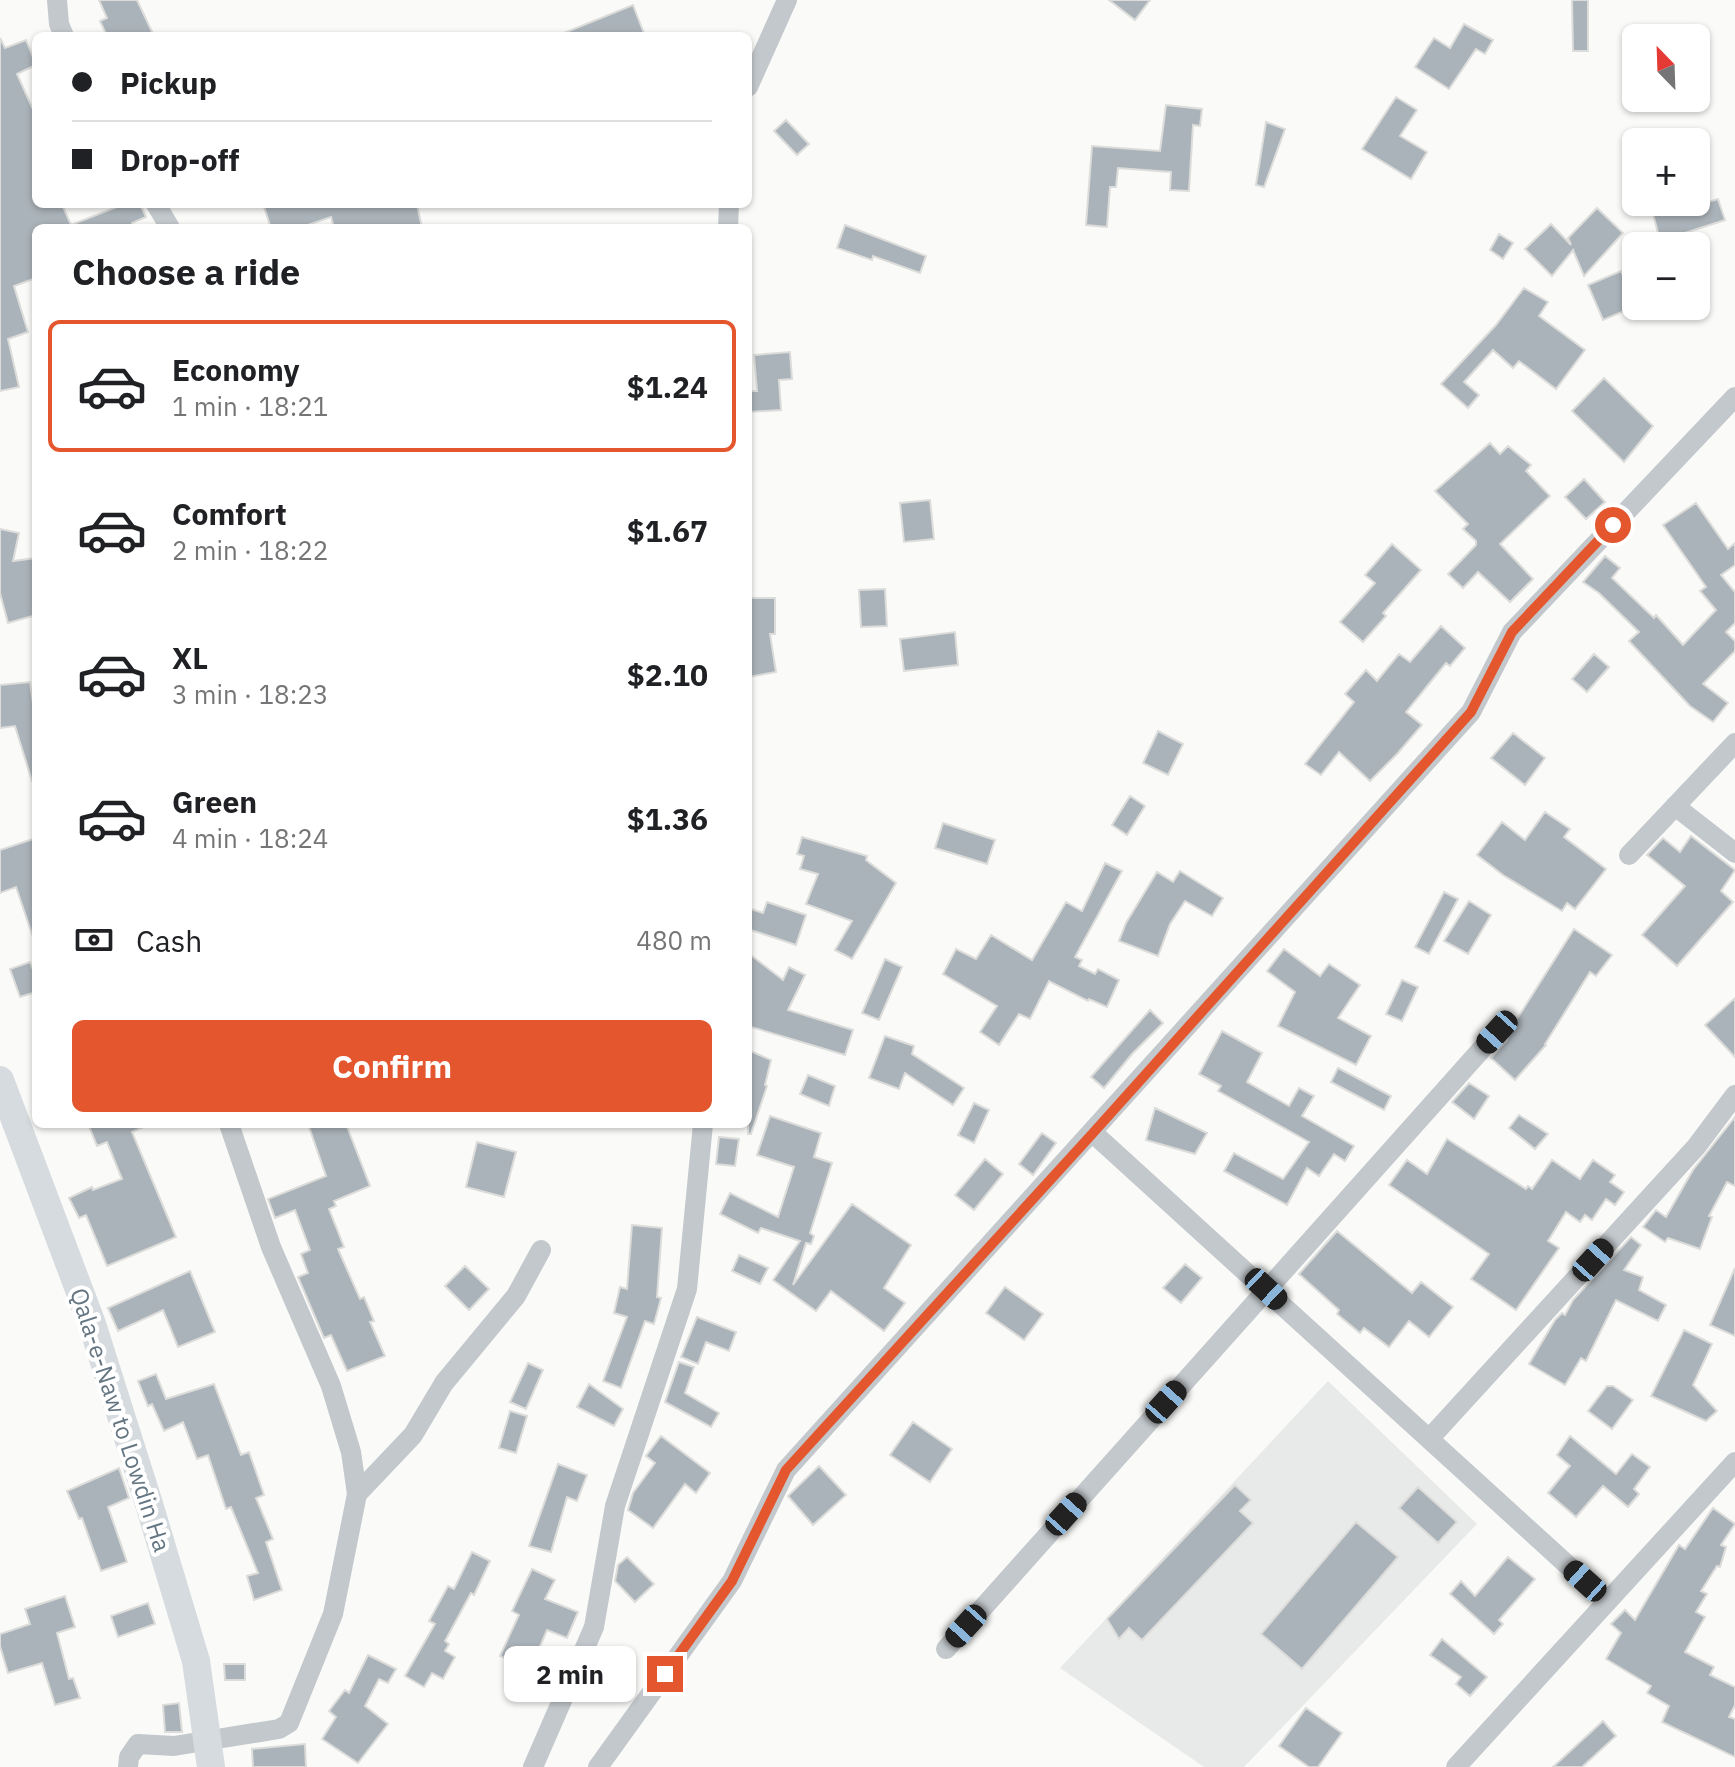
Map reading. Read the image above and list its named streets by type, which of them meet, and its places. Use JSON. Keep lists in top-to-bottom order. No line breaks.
{"streets":{"main road":["Qala-e-Naw to Lowdin Ha"]},"north":"top left","page":{"map_buttons":["+","−"],"banner":["Pickup","Drop-off"],"heading":"Choose a ride","list":[{"name":"Economy","note":"1 min · 18:21","value":"$1.24"},{"name":"Comfort","note":"2 min · 18:22","value":"$1.67"},{"name":"XL","note":"3 min · 18:23","value":"$2.10"},{"name":"Green","note":"4 min · 18:24","value":"$1.36"}],"pay":["Cash","480 m"],"buttons":"Confirm","bubble":"2 min"}}
